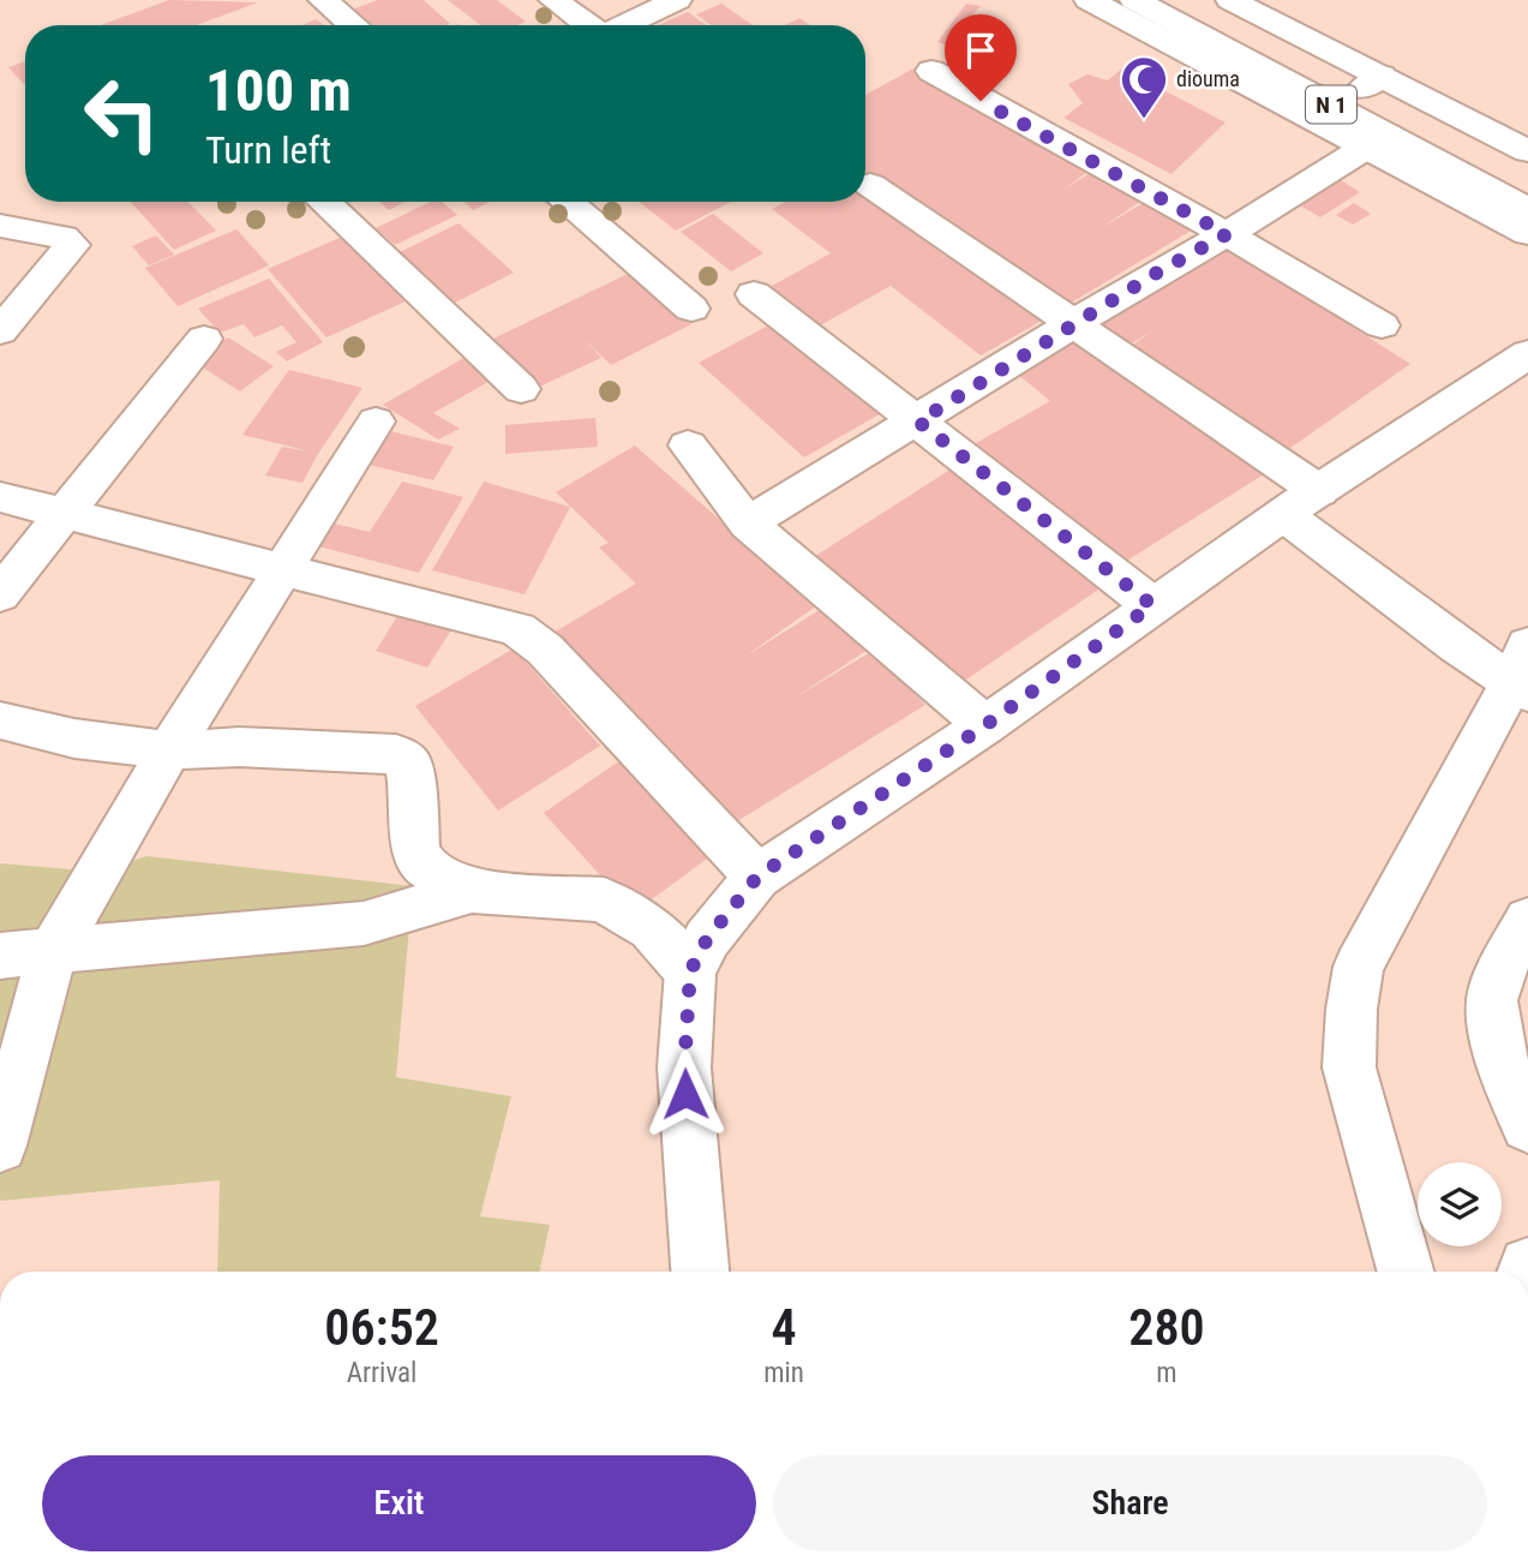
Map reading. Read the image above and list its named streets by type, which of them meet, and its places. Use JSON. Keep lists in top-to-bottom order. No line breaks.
{"streets":{"main road":["N 1"]},"places":{"mosque":["diouma"]},"page":{"turn":["100 m","Turn left"],"eta":["06:52","Arrival","4","min","280","m"],"buttons":["Exit","Share"]}}
